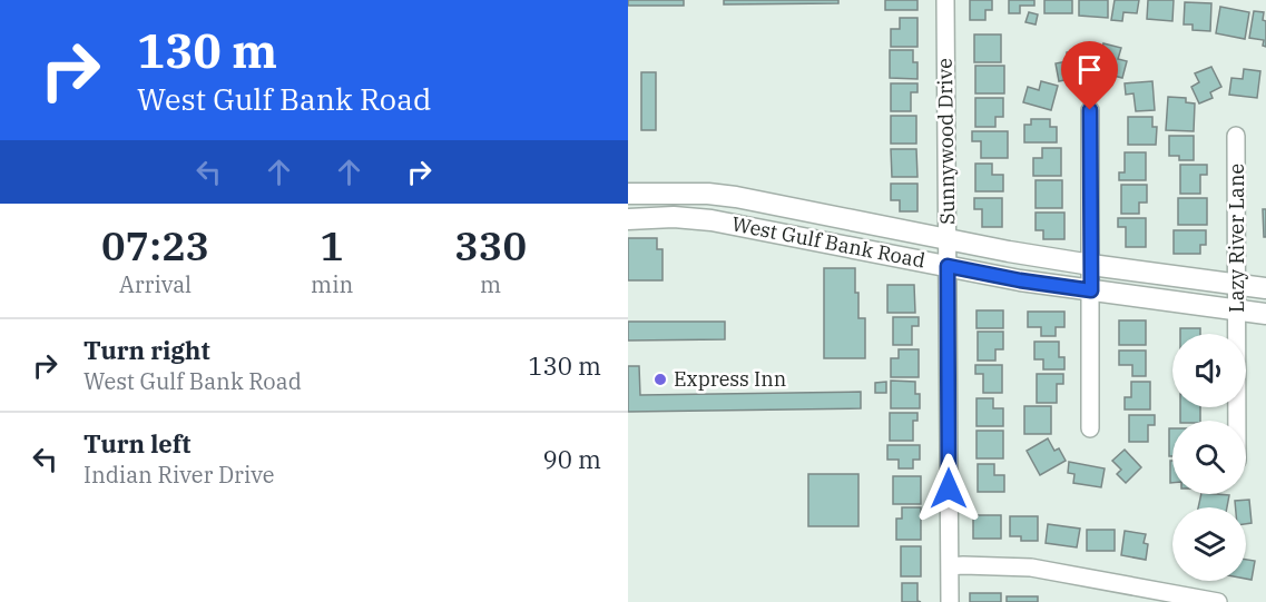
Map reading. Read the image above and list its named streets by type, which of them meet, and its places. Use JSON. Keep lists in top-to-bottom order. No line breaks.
{"streets":{"main road":["West Gulf Bank Road"],"street":["Sunnywood Drive","Lazy River Lane"]},"crossings":[["Sunnywood Drive","West Gulf Bank Road"],["Lazy River Lane","West Gulf Bank Road"]],"places":["Express Inn"],"page":{"turn":["130 m","West Gulf Bank Road"],"eta":["07:23","Arrival","1","min","330","m"],"list":[{"name":"Turn right","note":"West Gulf Bank Road","value":"130 m"},{"name":"Turn left","note":"Indian River Drive","value":"90 m"}]}}
